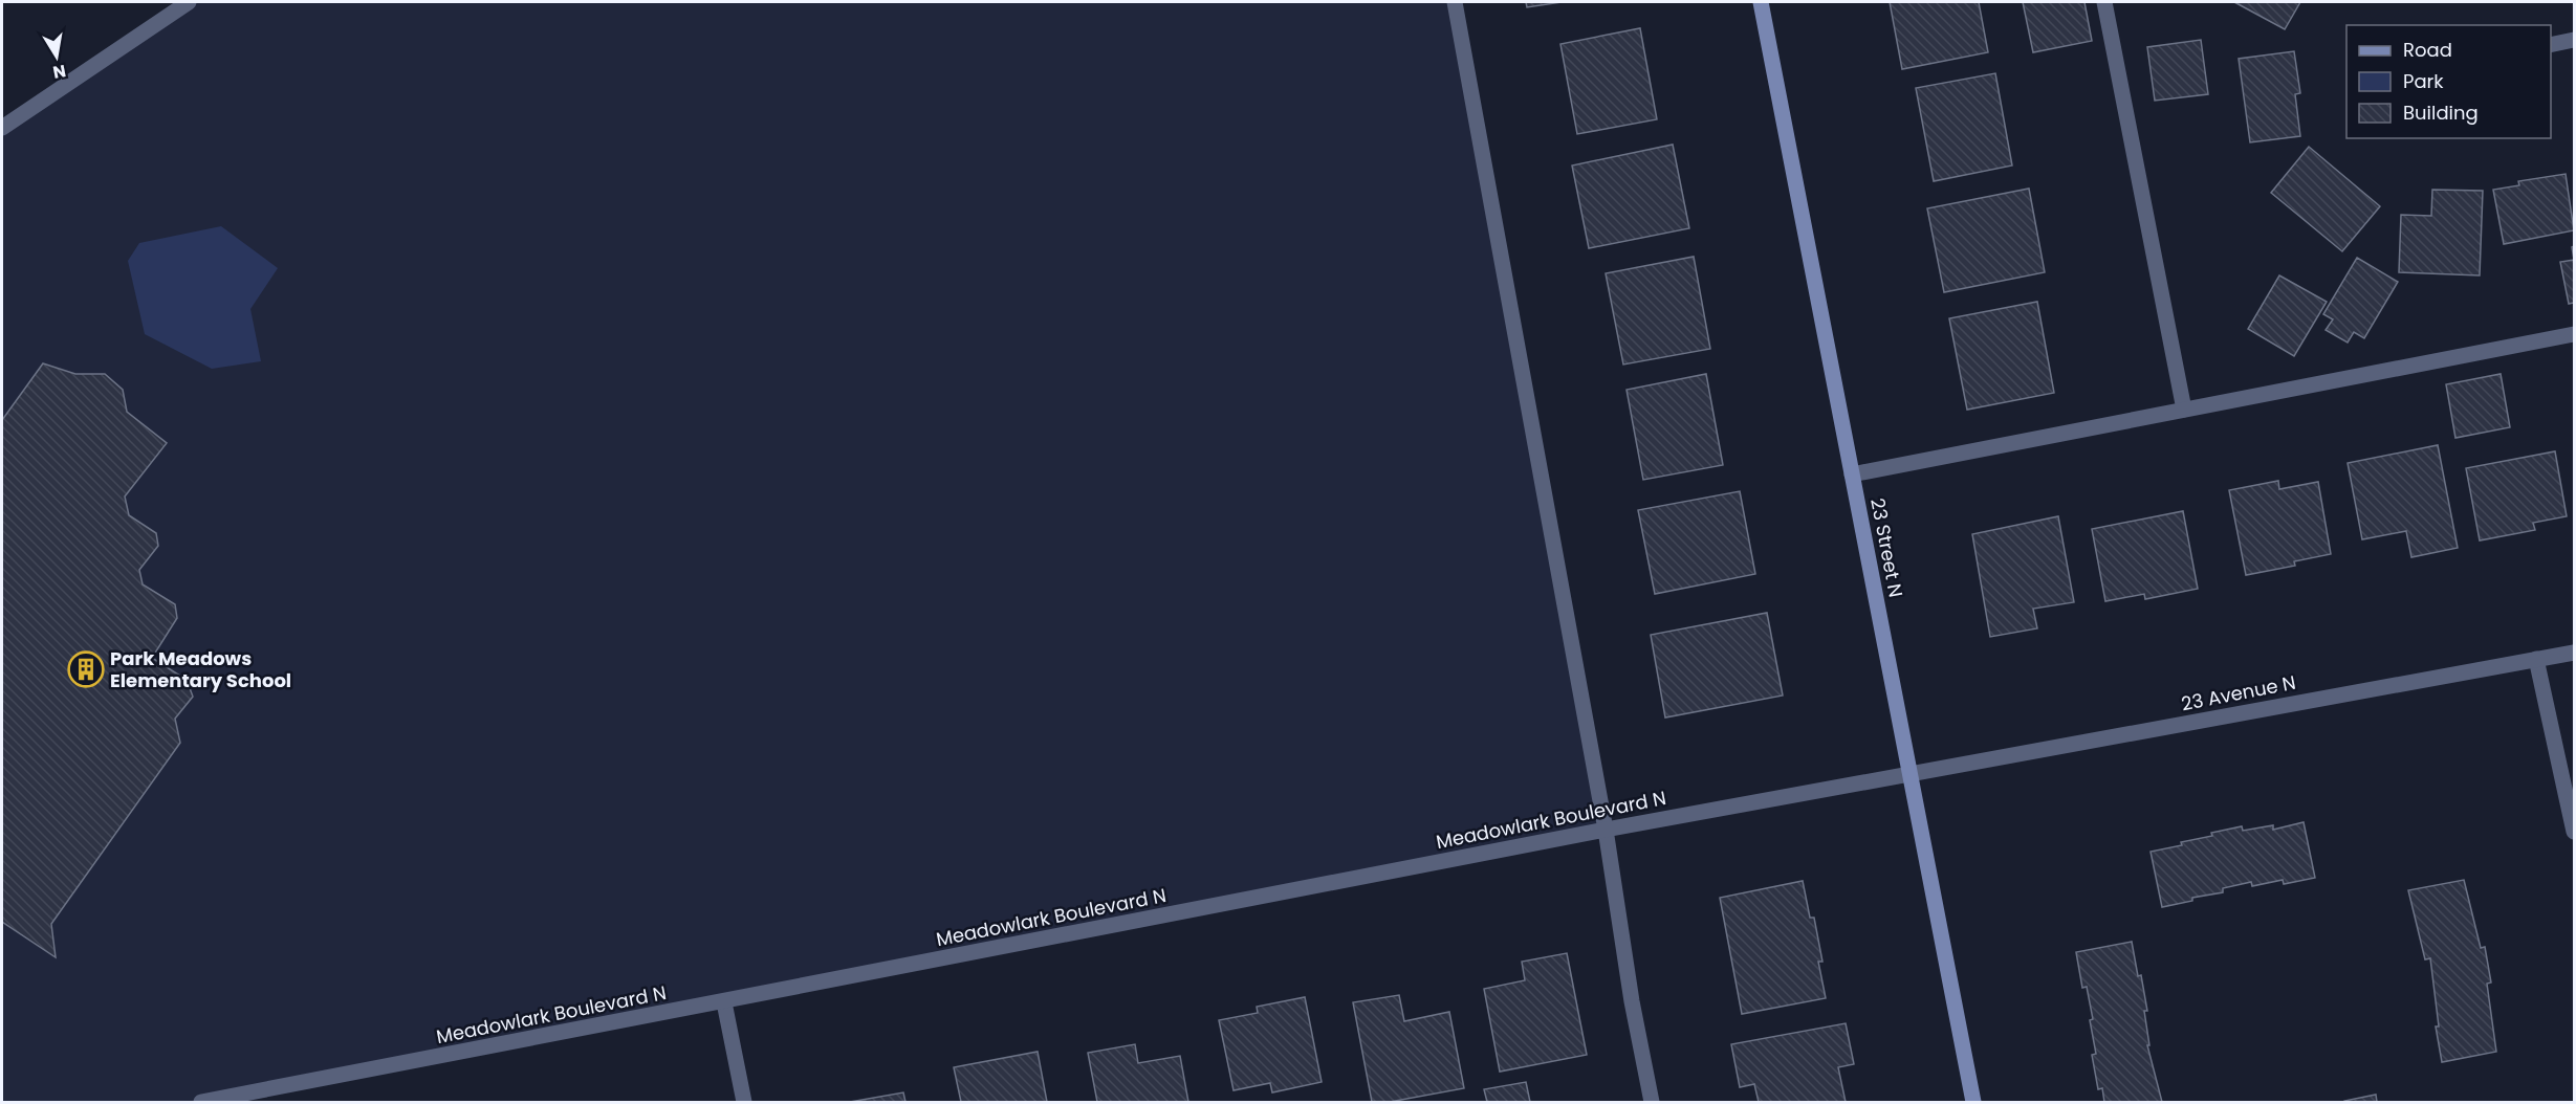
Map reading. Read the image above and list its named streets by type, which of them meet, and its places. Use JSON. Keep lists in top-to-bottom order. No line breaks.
{"streets":{"street":["23 Street N","23 Avenue N","Meadowlark Boulevard N"]},"crossings":[["23 Street N","23 Avenue N"],["23 Street N","Meadowlark Boulevard N"],["23 Avenue N","Meadowlark Boulevard N"]],"places":{"building":["Park Meadows Elementary School"]},"legend":["Road","Park","Building"],"north":"bottom"}
